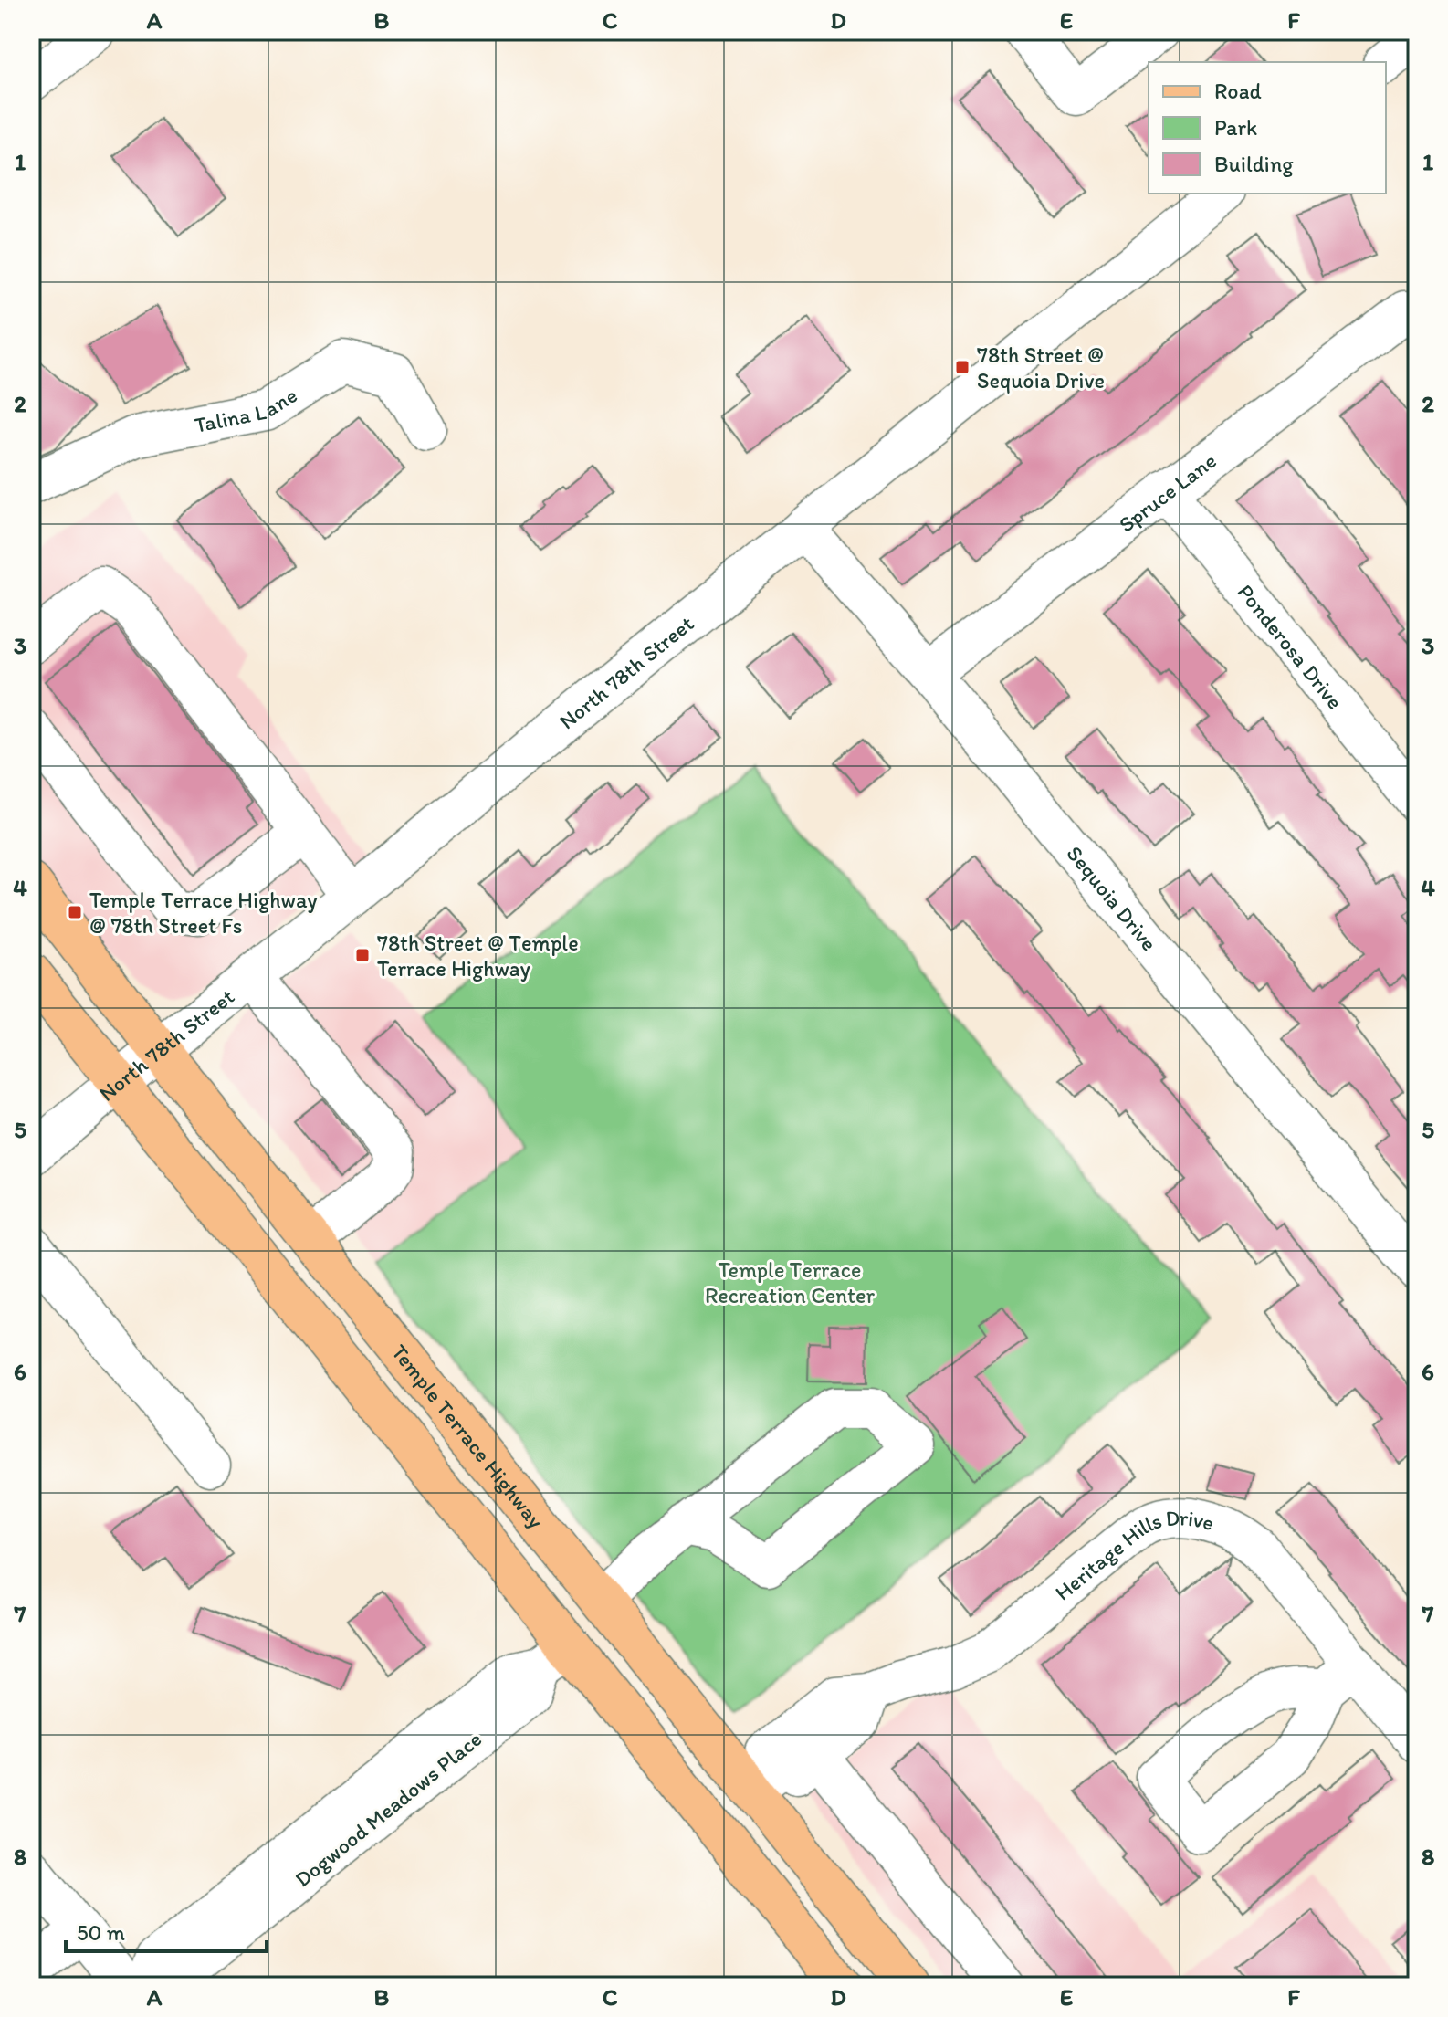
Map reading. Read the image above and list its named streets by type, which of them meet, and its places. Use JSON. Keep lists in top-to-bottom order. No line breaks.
{"streets":{"main road":["Temple Terrace Highway"],"street":["Talina Lane","Spruce Lane","Ponderosa Drive","North 78th Street","Sequoia Drive","Heritage Hills Drive","Dogwood Meadows Place"]},"crossings":[["Spruce Lane","Ponderosa Drive"],["Spruce Lane","Sequoia Drive"],["North 78th Street","Sequoia Drive"],["North 78th Street","Temple Terrace Highway"],["Temple Terrace Highway","Heritage Hills Drive"]],"parks":["Temple Terrace Recreation Center"],"places":{"transit":["78th Street @ Sequoia Drive","Temple Terrace Highway @ 78th Street Fs","78th Street @ Temple Terrace Highway"]},"legend":["Road","Park","Building"],"scale_bar":"50 m","grid":{"columns":["A","B","C","D","E","F"],"rows":["1","2","3","4","5","6","7","8"]}}
